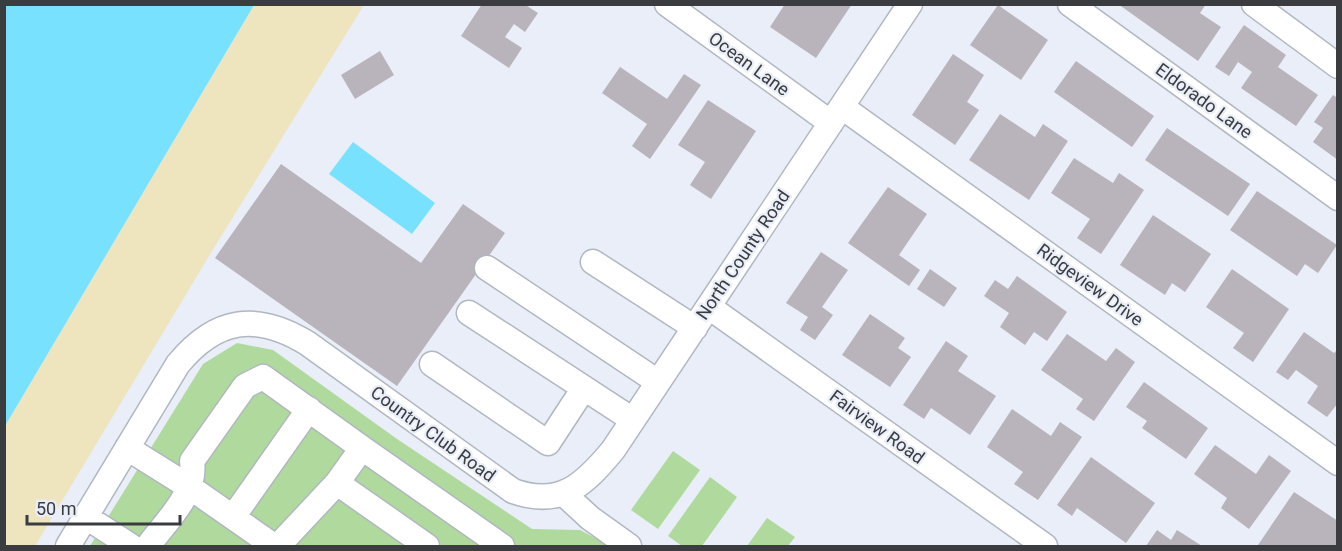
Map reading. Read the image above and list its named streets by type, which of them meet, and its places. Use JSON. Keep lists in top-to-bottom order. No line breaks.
{"streets":{"street":["Ocean Lane","Eldorado Lane","North County Road","Ridgeview Drive","Fairview Road","Country Club Road"]},"crossings":[["Ocean Lane","North County Road"],["Ocean Lane","Ridgeview Drive"],["North County Road","Ridgeview Drive"],["North County Road","Fairview Road"],["North County Road","Country Club Road"]],"scale_bar":"50 m"}
